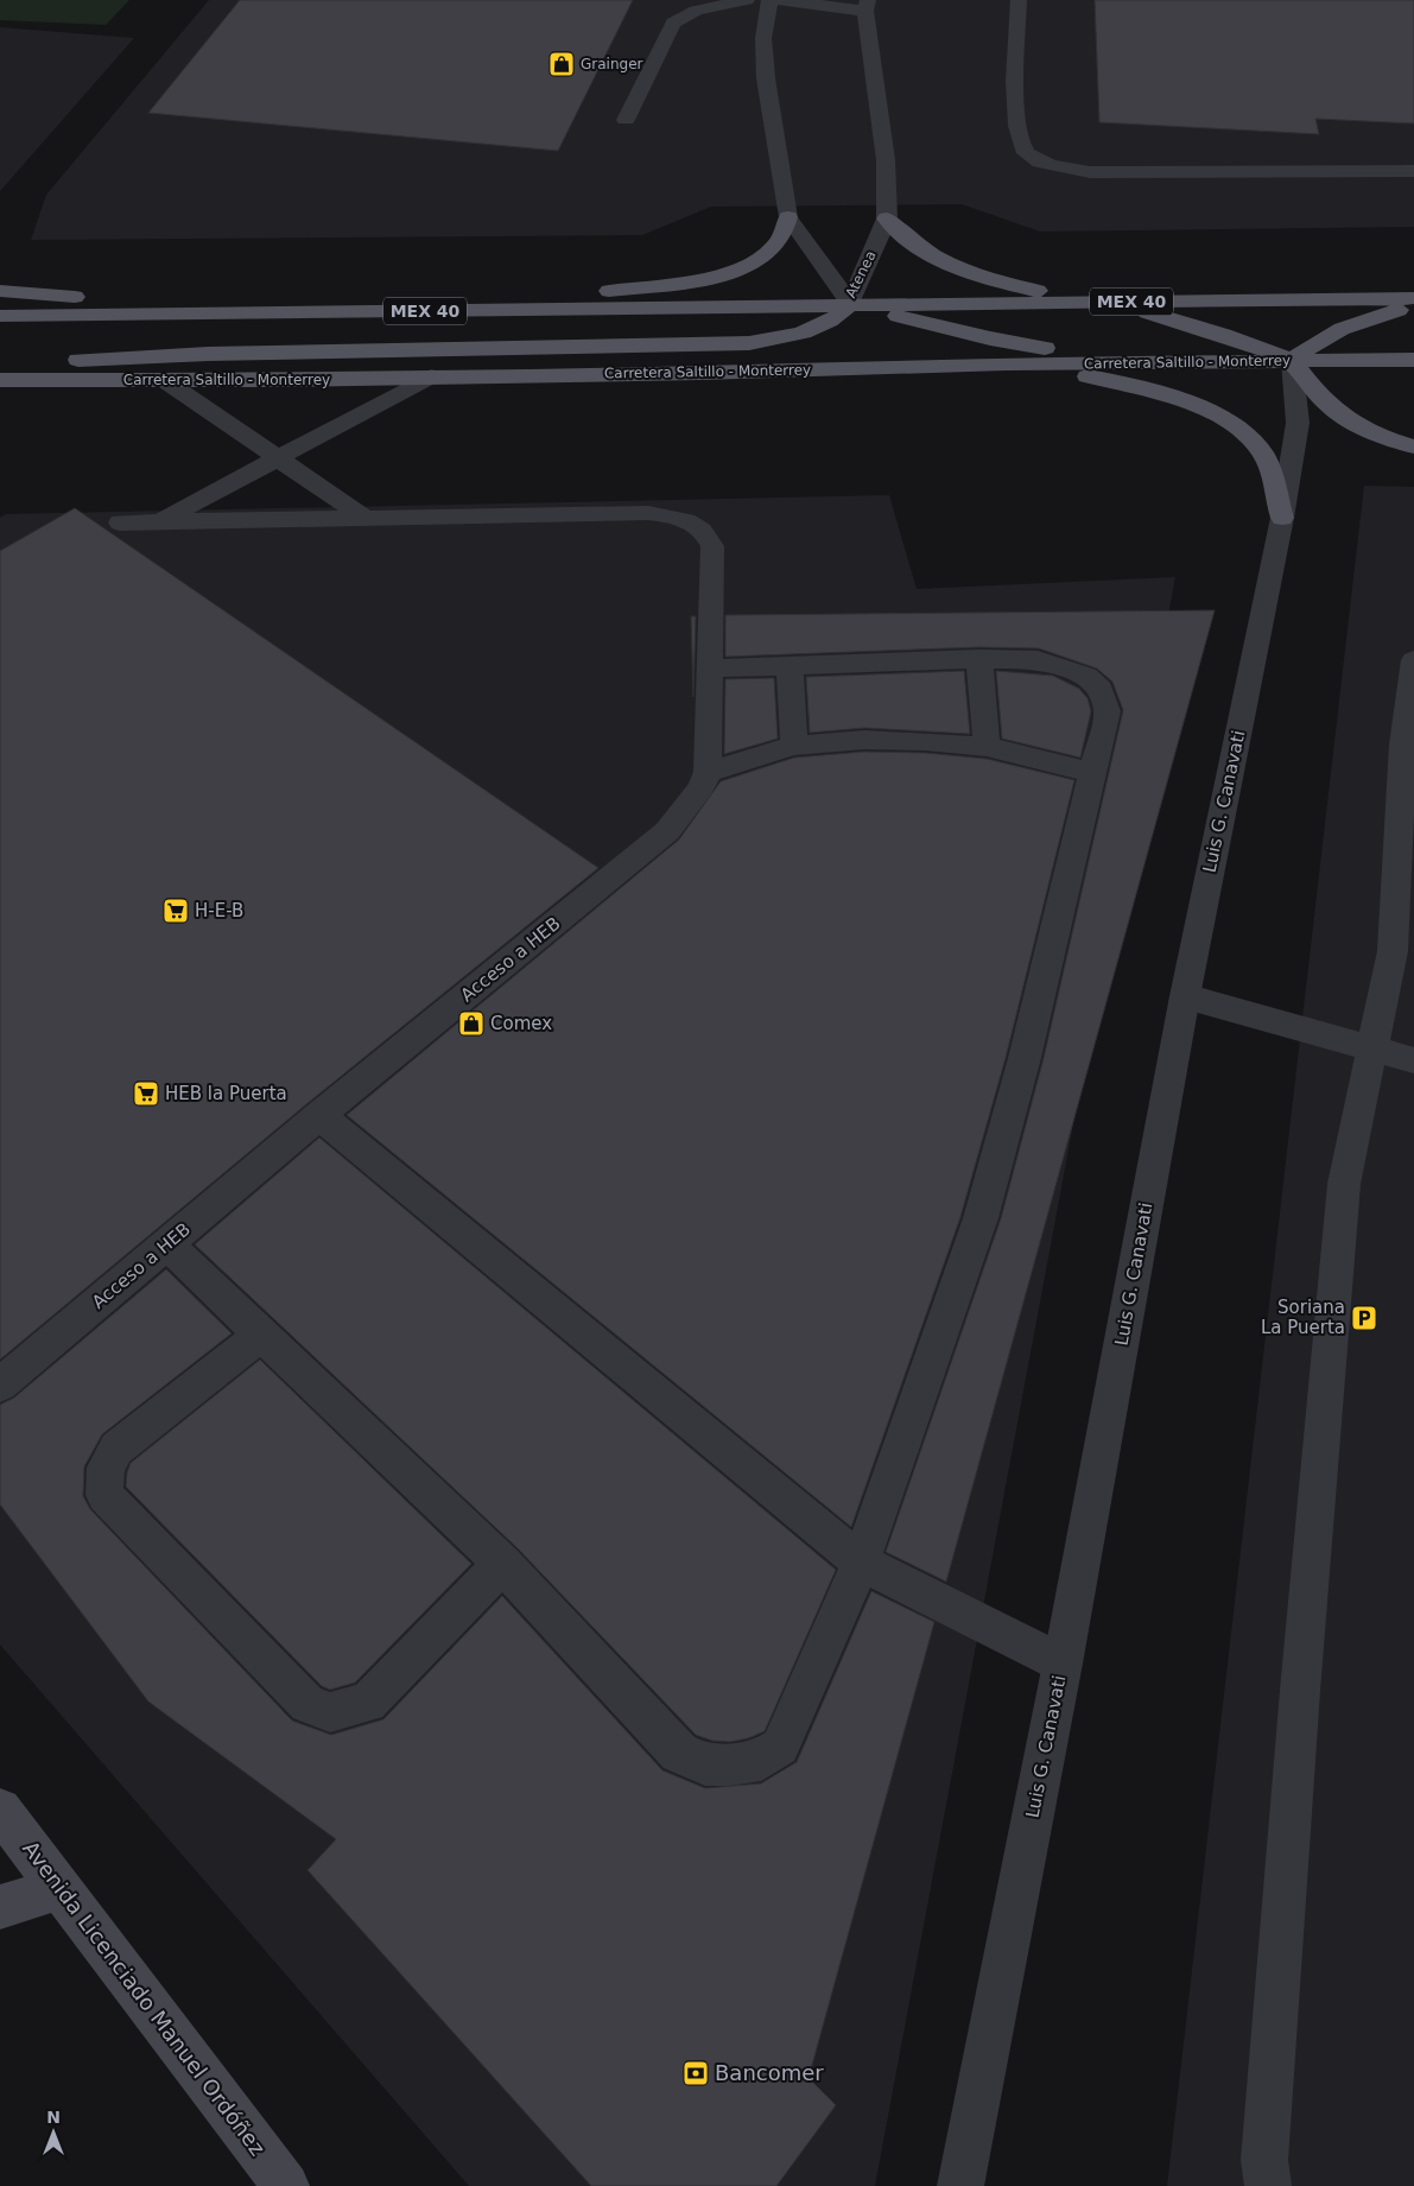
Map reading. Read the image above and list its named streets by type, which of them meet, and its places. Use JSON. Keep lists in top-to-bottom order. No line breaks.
{"streets":{"main road":["MEX 40","Carretera Saltillo - Monterrey","Avenida Licenciado Manuel Ordóñez"],"street":["Atenea","Luis G. Canavati","Acceso a HEB"]},"crossings":[["Atenea","MEX 40"],["Carretera Saltillo - Monterrey","Luis G. Canavati"]],"places":{"shop":["Grainger","Comex"],"supermarket":["H-E-B","HEB la Puerta"],"parking":["Soriana La Puerta"],"bank":["Bancomer"]},"north":"top"}
